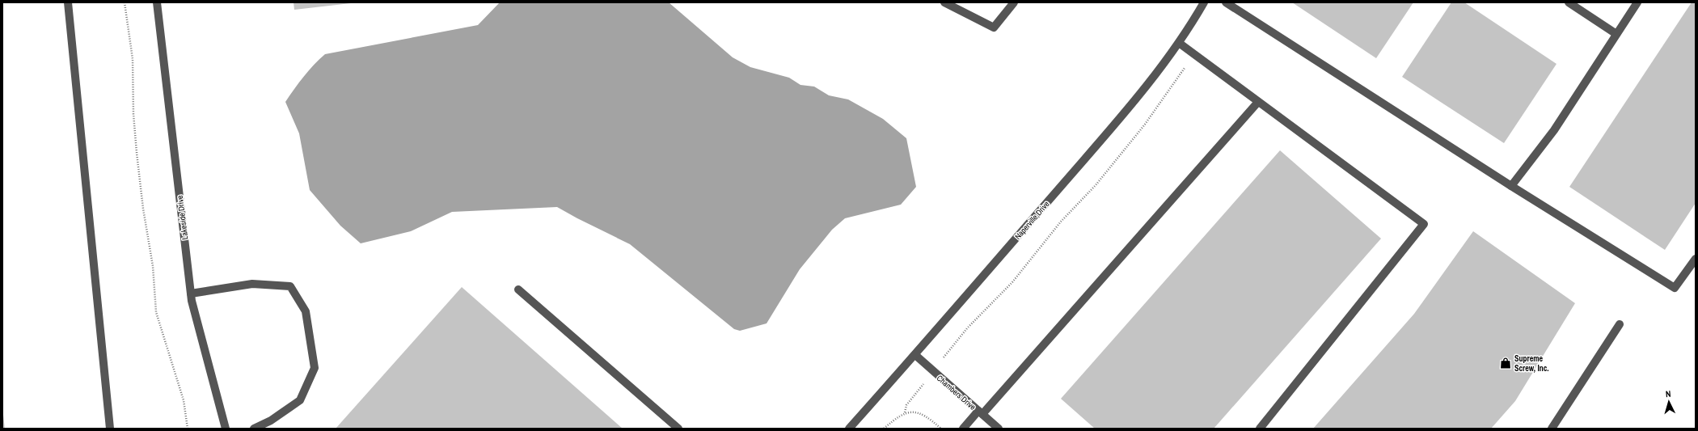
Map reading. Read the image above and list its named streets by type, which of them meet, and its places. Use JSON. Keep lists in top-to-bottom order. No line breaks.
{"streets":{"street":["Lakeside Drive","Naperville Drive","Chambers Drive"]},"crossings":[["Naperville Drive","Chambers Drive"]],"places":{"shop":["Supreme Screw, Inc."]},"north":"top"}
